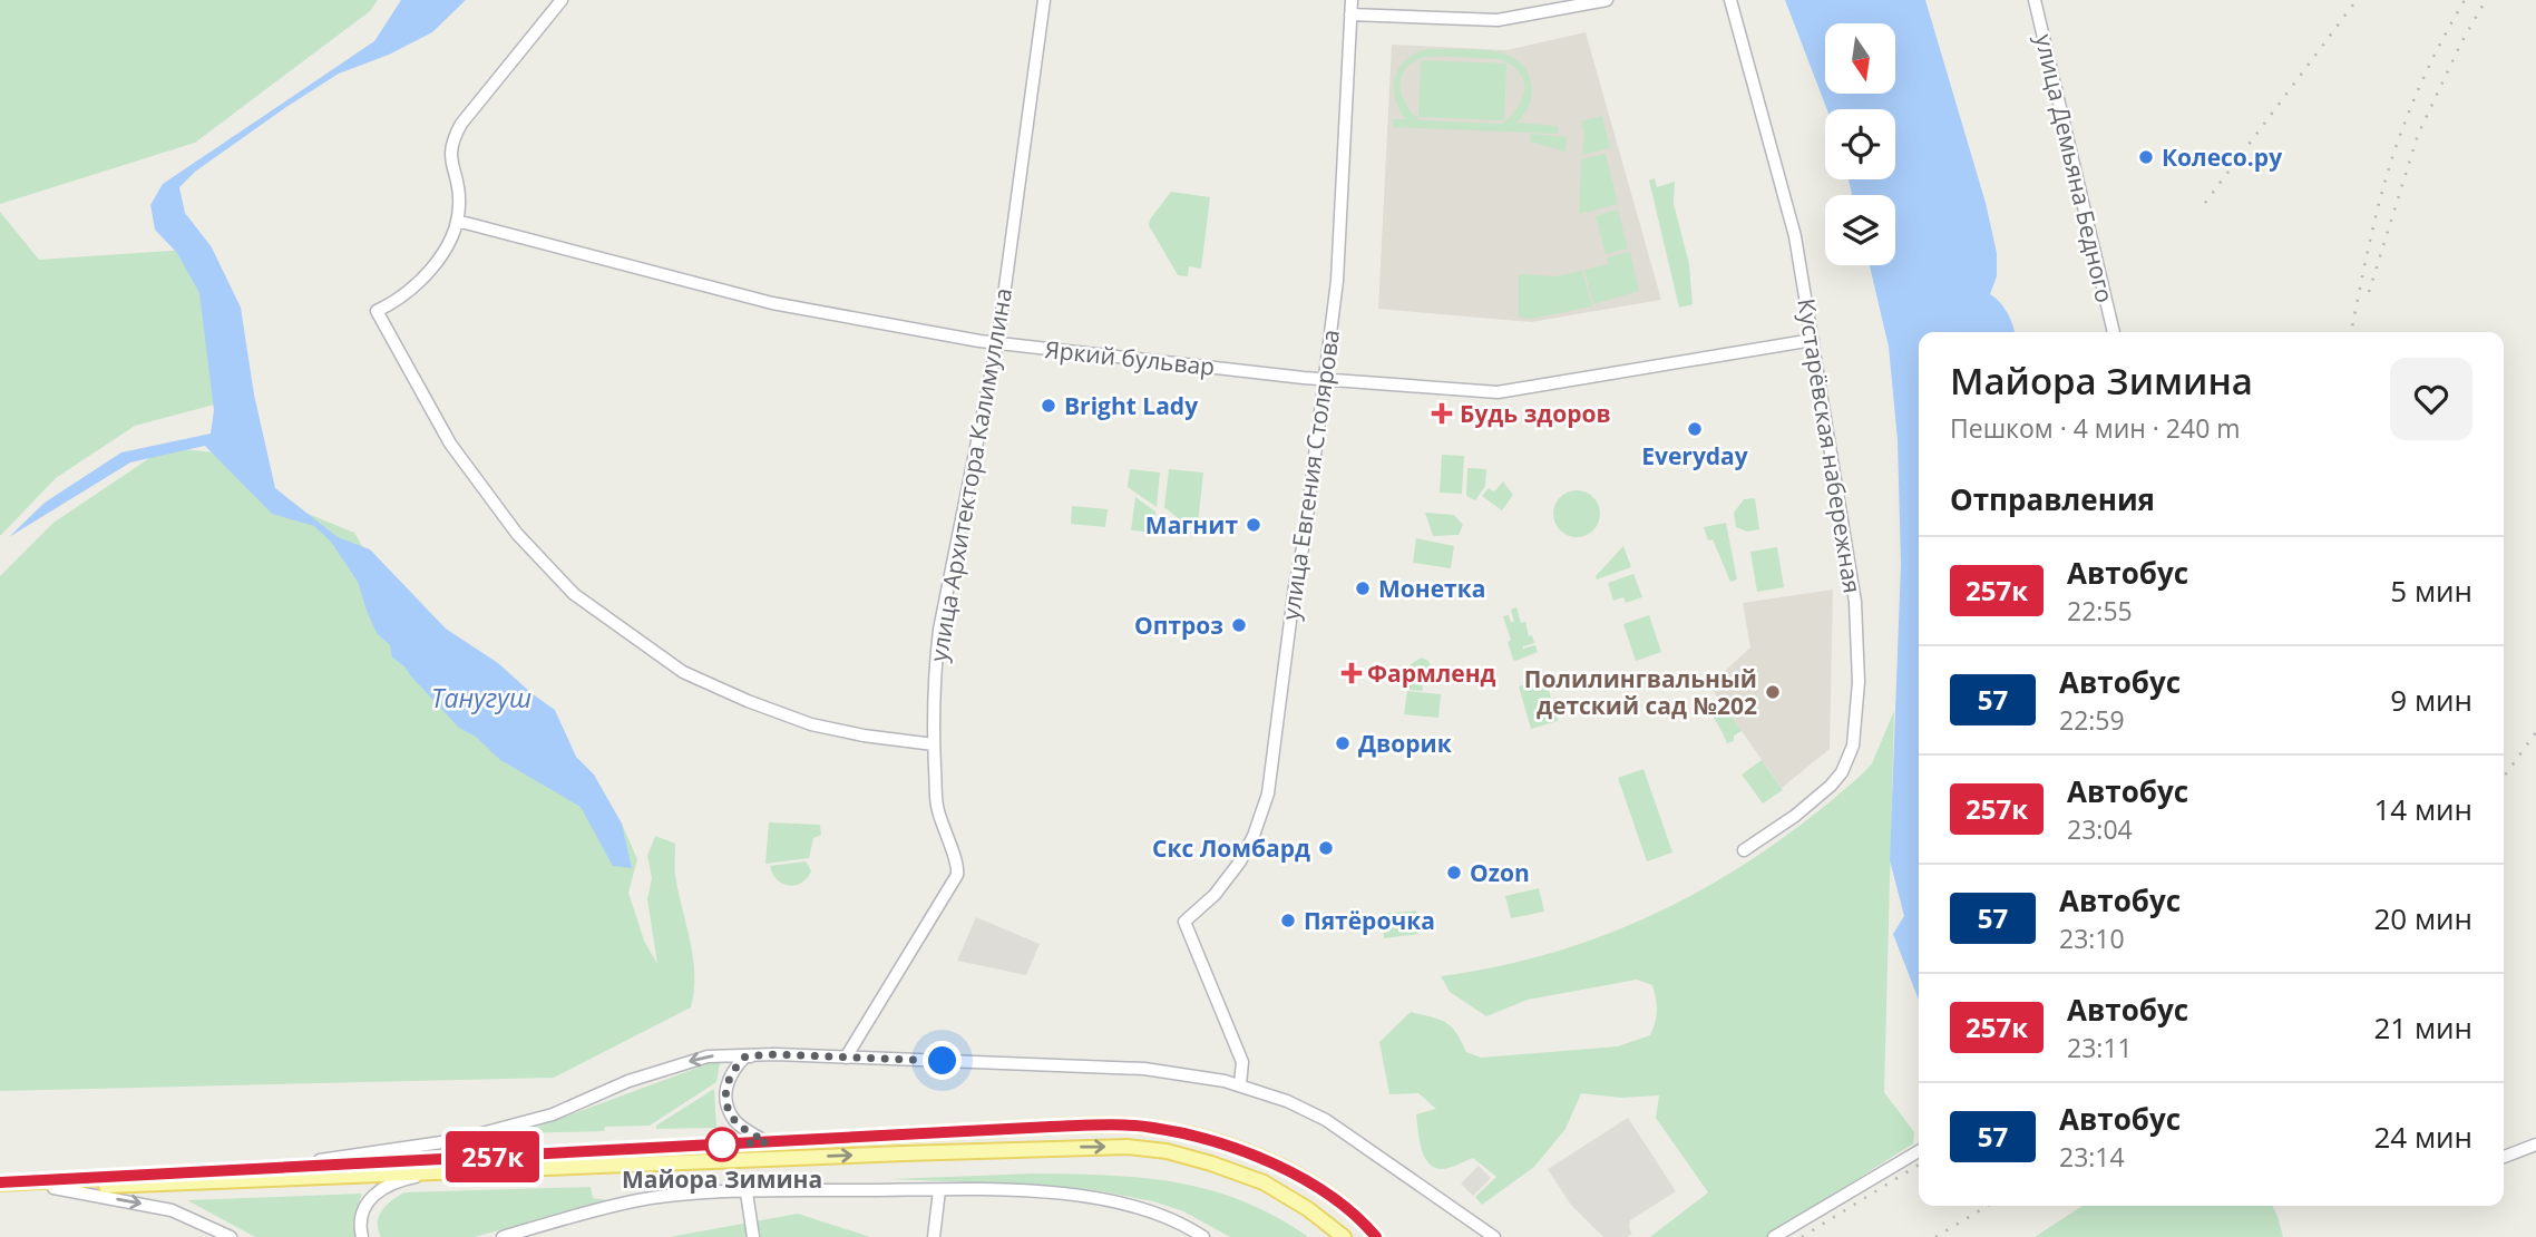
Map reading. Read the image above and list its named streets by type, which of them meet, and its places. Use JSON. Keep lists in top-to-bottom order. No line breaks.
{"streets":{"street":["улица Демьяна Бедного","Яркий бульвар","Кустарёвская набережная","улица Архитектора Калимуллина","улица Евгения Столярова"]},"crossings":[["Яркий бульвар","Кустарёвская набережная"],["Яркий бульвар","улица Архитектора Калимуллина"],["Яркий бульвар","улица Евгения Столярова"]],"water":["Танугуш"],"places":{"other":["Колесо.ру","Bright Lady","Everyday","Магнит","Монетка","Оптроз","Полилингвальный детский сад №202","Дворик","Скс Ломбард","Ozon","Пятёрочка","Майора Зимина"],"health":["Будь здоров","Фармленд"]},"lines":["bus line 257к"],"north":"bottom","page":{"on_map":"257к","heading":[["Майора Зимина","Пешком · 4 мин · 240 m"],"Отправления"],"list":[{"mark":"257к","name":"Автобус","note":"22:55","value":"5 мин"},{"mark":"57","name":"Автобус","note":"22:59","value":"9 мин"},{"mark":"257к","name":"Автобус","note":"23:04","value":"14 мин"},{"mark":"57","name":"Автобус","note":"23:10","value":"20 мин"},{"mark":"257к","name":"Автобус","note":"23:11","value":"21 мин"},{"mark":"57","name":"Автобус","note":"23:14","value":"24 мин"}]}}
